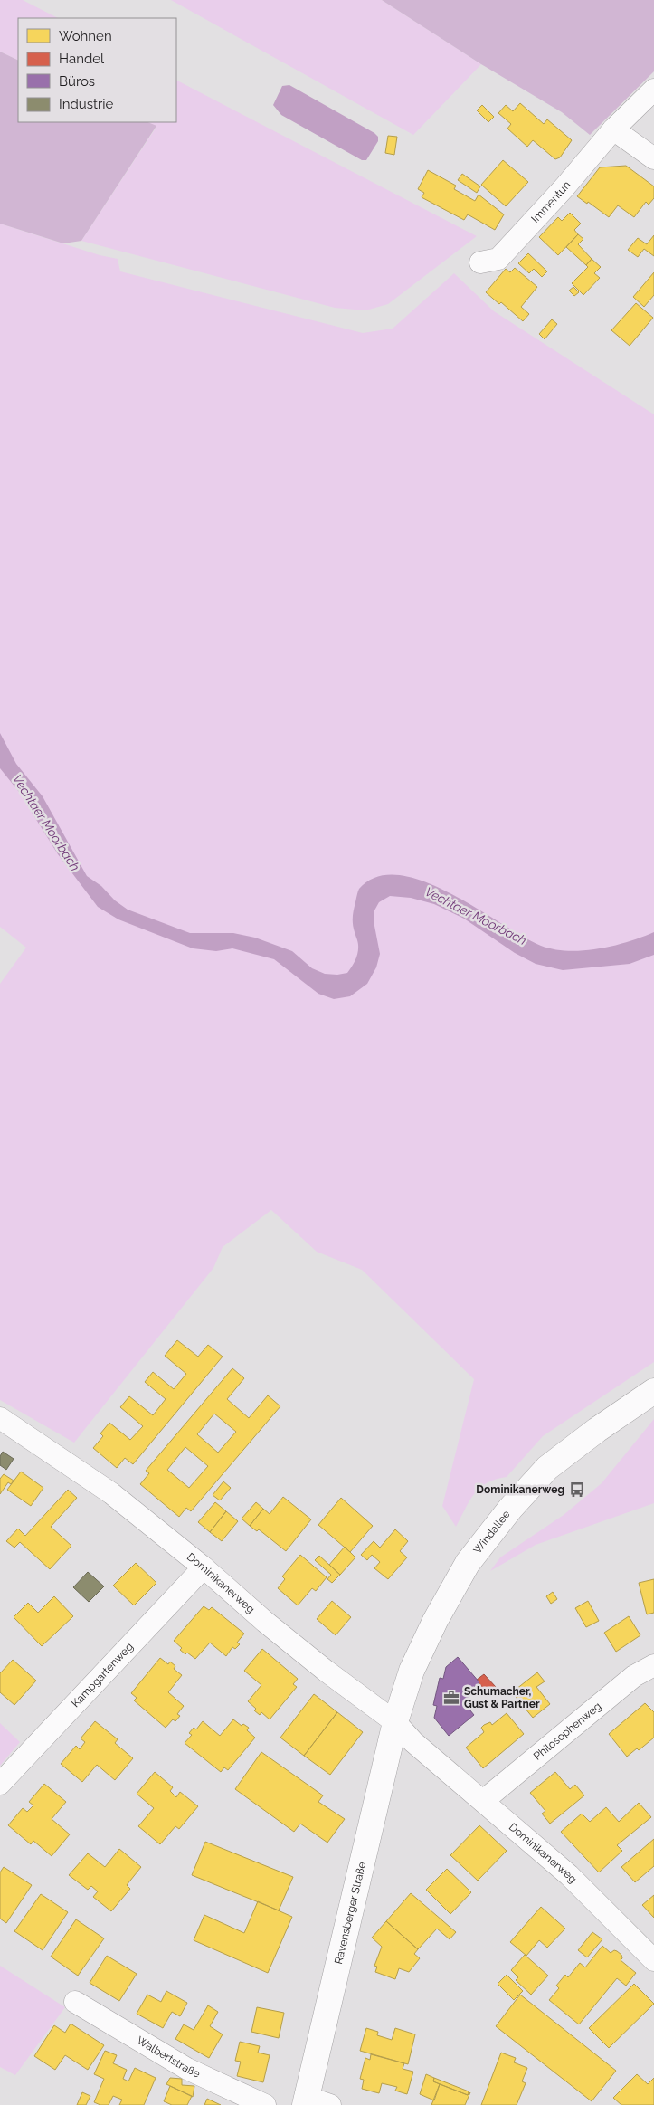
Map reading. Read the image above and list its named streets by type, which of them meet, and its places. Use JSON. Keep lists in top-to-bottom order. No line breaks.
{"streets":{"main road":["Windallee","Ravensberger Straße"],"street":["Immentun","Dominikanerweg","Kampgartenweg","Philosophenweg","Walbertstraße"]},"crossings":[["Windallee","Dominikanerweg"],["Windallee","Ravensberger Straße"],["Dominikanerweg","Kampgartenweg"],["Dominikanerweg","Philosophenweg"],["Dominikanerweg","Ravensberger Straße"]],"water":["Vechtaer Moorbach"],"places":{"bus stop":["Dominikanerweg"],"office":["Schumacher, Gust & Partner"]},"legend":["Wohnen","Handel","Büros","Industrie"]}
